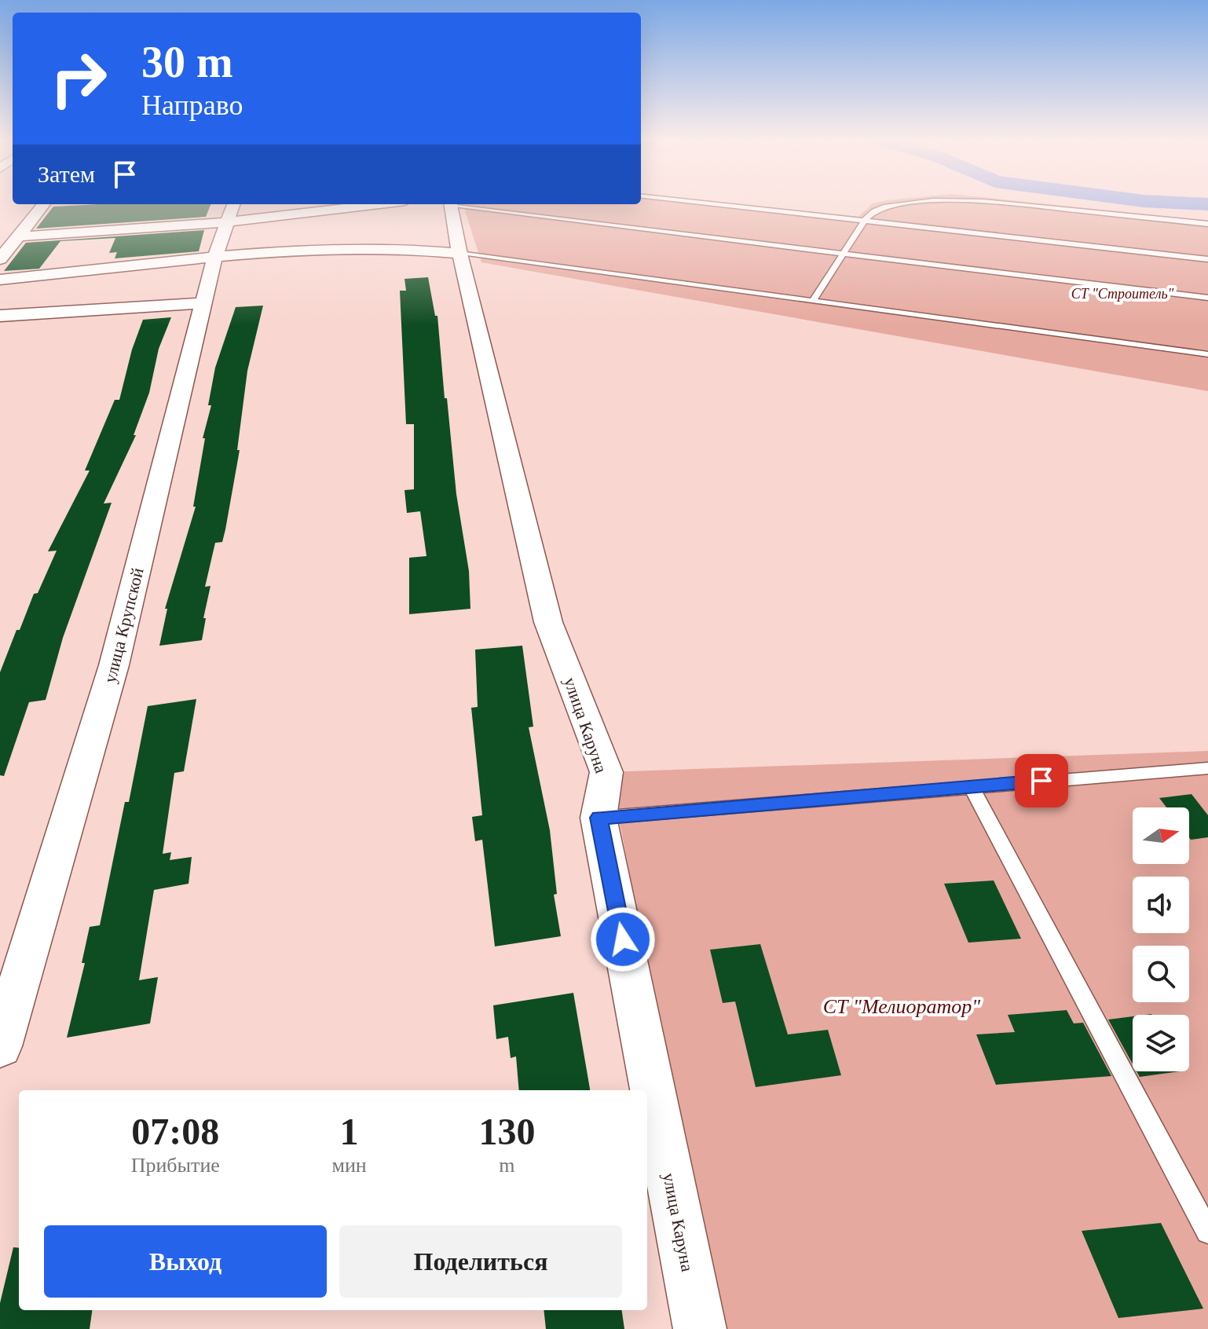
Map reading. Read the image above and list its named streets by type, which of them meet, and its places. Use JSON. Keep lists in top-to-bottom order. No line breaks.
{"streets":{"street":["улица Крупской","улица Каруна"]},"parks":["СТ \"Строитель\"","СТ \"Мелиоратор\""],"north":"right","page":{"turn":["30 m","Направо"],"then":"Затем","eta":["07:08","Прибытие","1","мин","130","m"],"buttons":["Выход","Поделиться"]}}
